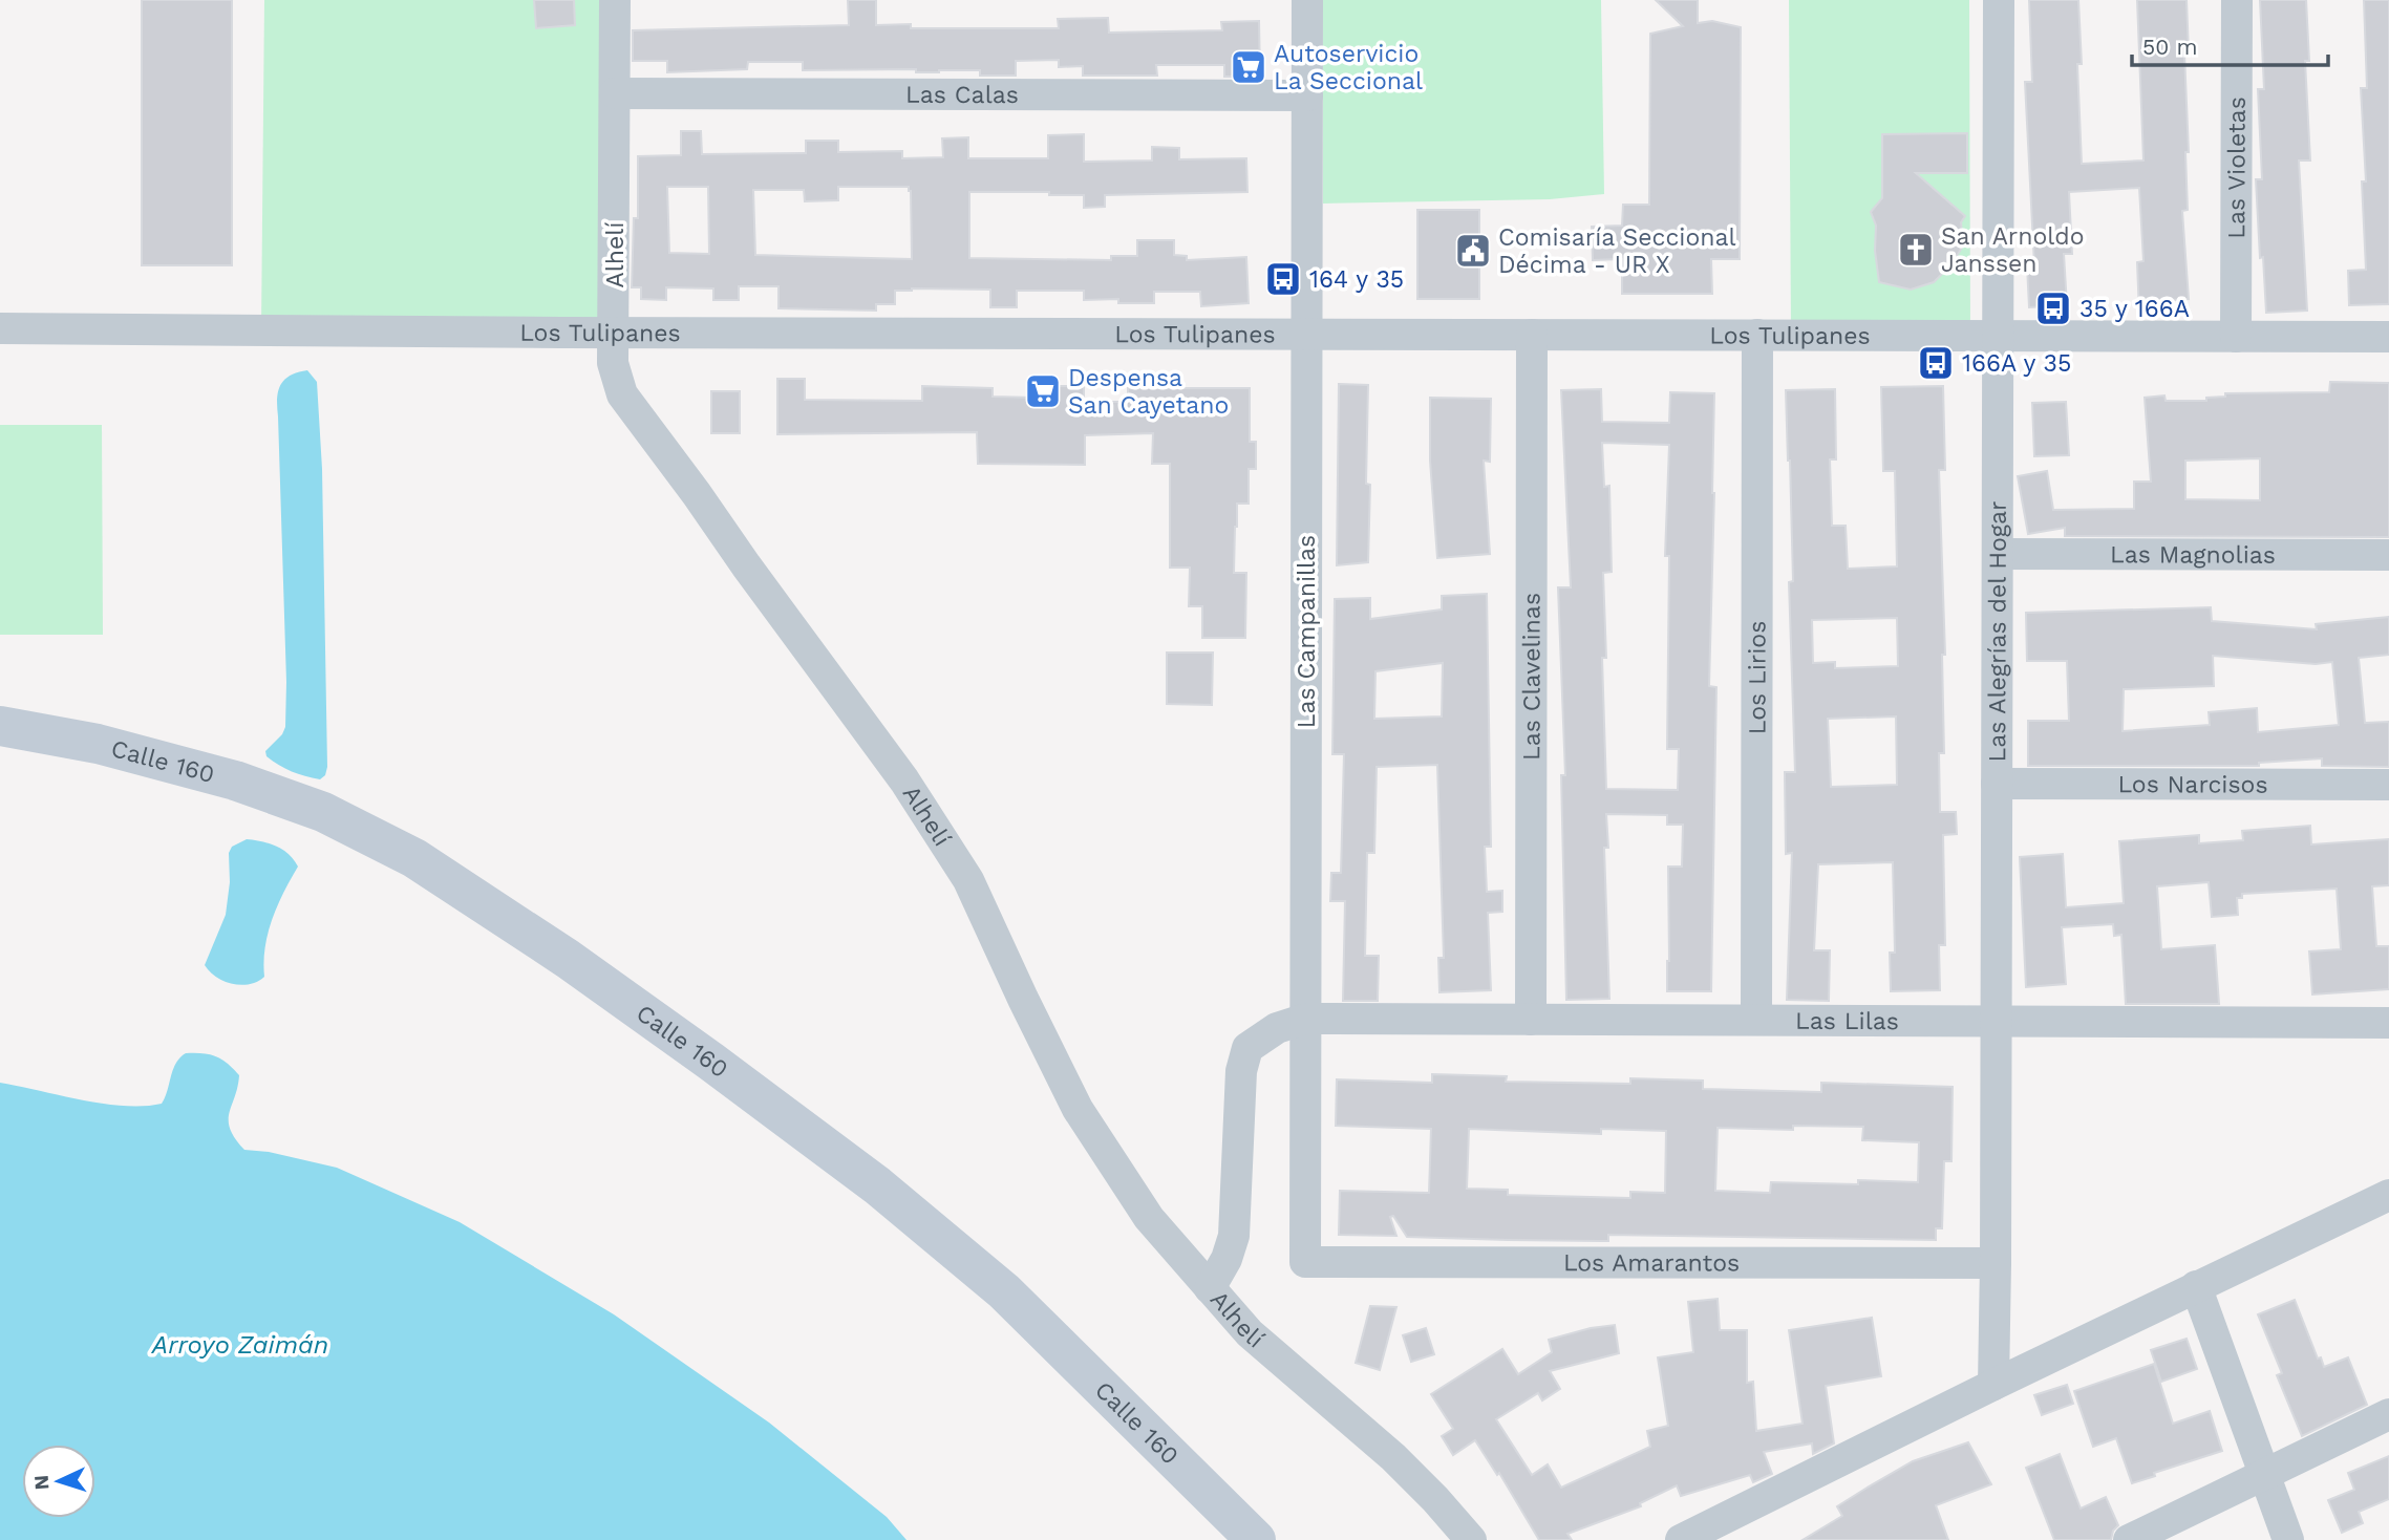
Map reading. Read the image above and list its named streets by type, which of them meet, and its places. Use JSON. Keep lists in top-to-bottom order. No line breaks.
{"streets":{"main road":["Calle 160"],"street":["Las Calas","Las Violetas","Alhelí","Los Tulipanes","Las Magnolias","Las Campanillas","Las Alegrías del Hogar","Las Clavelinas","Los Lirios","Los Narcisos","Las Lilas","Los Amarantos"]},"crossings":[["Las Calas","Alhelí"],["Las Calas","Las Campanillas"],["Las Violetas","Los Tulipanes"],["Alhelí","Los Tulipanes"],["Los Tulipanes","Las Campanillas"],["Los Tulipanes","Las Alegrías del Hogar"],["Los Tulipanes","Las Clavelinas"],["Los Tulipanes","Los Lirios"],["Las Magnolias","Las Alegrías del Hogar"],["Las Campanillas","Las Lilas"],["Las Campanillas","Los Amarantos"],["Las Alegrías del Hogar","Los Narcisos"],["Las Alegrías del Hogar","Las Lilas"],["Las Alegrías del Hogar","Los Amarantos"],["Las Clavelinas","Las Lilas"],["Los Lirios","Las Lilas"]],"water":["Arroyo Zaimán"],"places":{"supermarket":["Autoservicio La Seccional","Despensa San Cayetano"],"church":["San Arnoldo Janssen"],"public building":["Comisaría Seccional Décima - UR X"],"bus stop":["164 y 35","35 y 166A","166A y 35"]},"scale_bar":"50 m","north":"left"}
